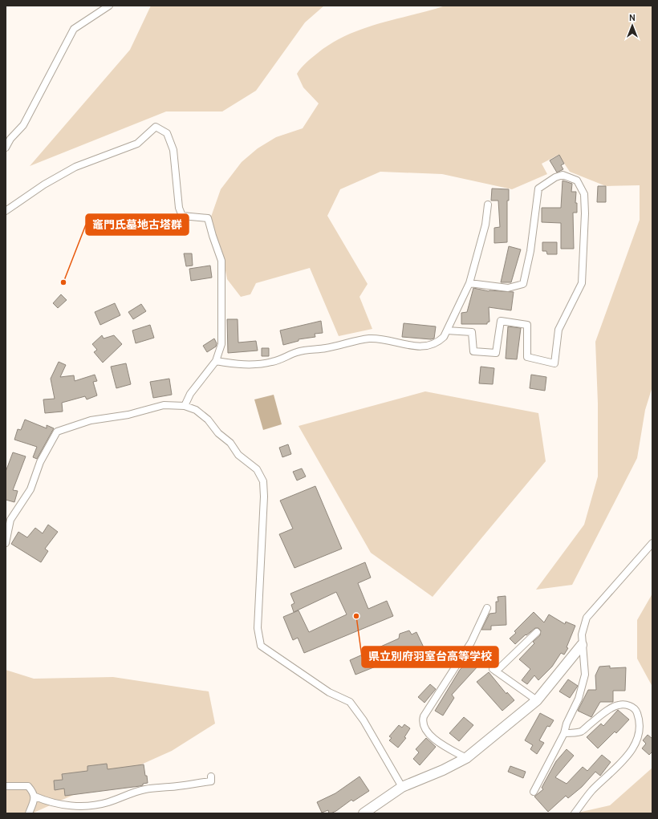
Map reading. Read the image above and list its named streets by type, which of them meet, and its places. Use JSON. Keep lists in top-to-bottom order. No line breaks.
{"places":["竈門氏墓地古塔群","県立別府羽室台高等学校"],"north":"top"}
